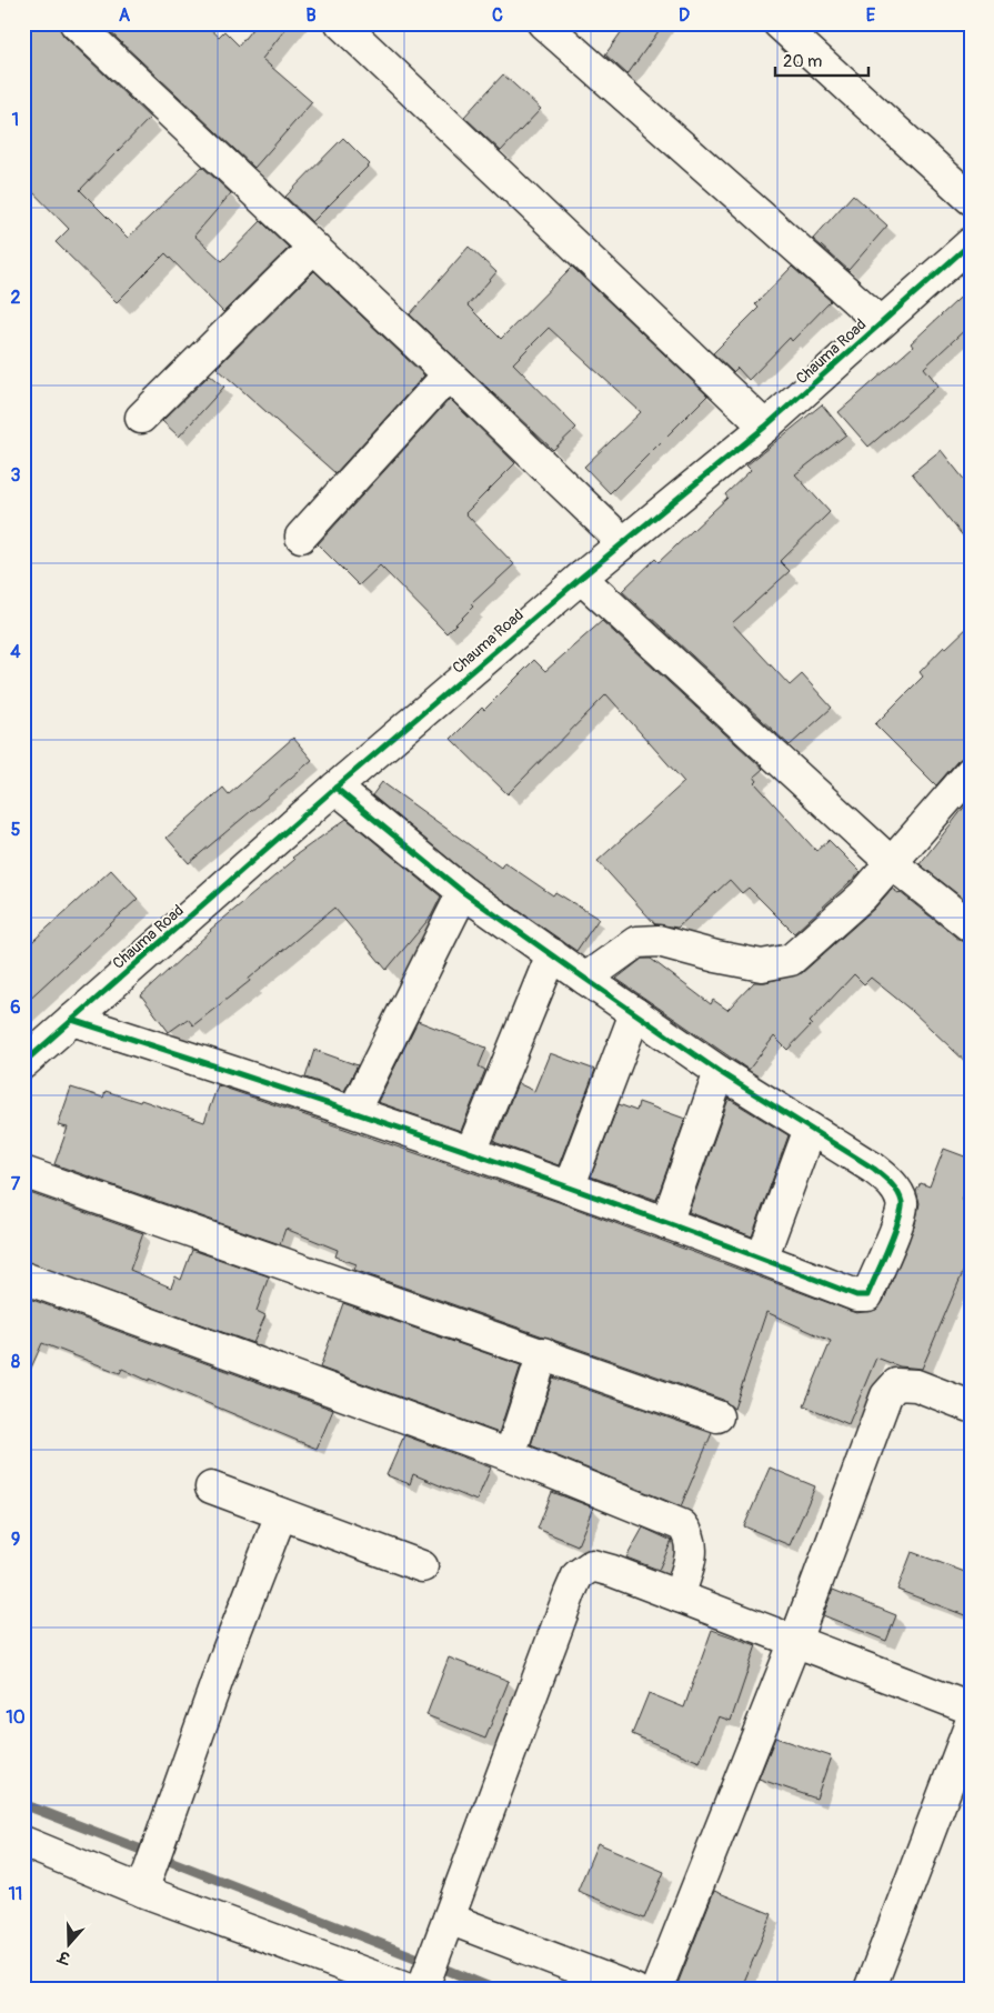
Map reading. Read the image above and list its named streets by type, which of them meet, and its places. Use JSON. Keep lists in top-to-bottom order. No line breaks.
{"streets":{"street":["Chauma Road"]},"scale_bar":"20 m","north":"bottom","grid":{"columns":["A","B","C","D","E"],"rows":["1","2","3","4","5","6","7","8","9","10","11"]}}
